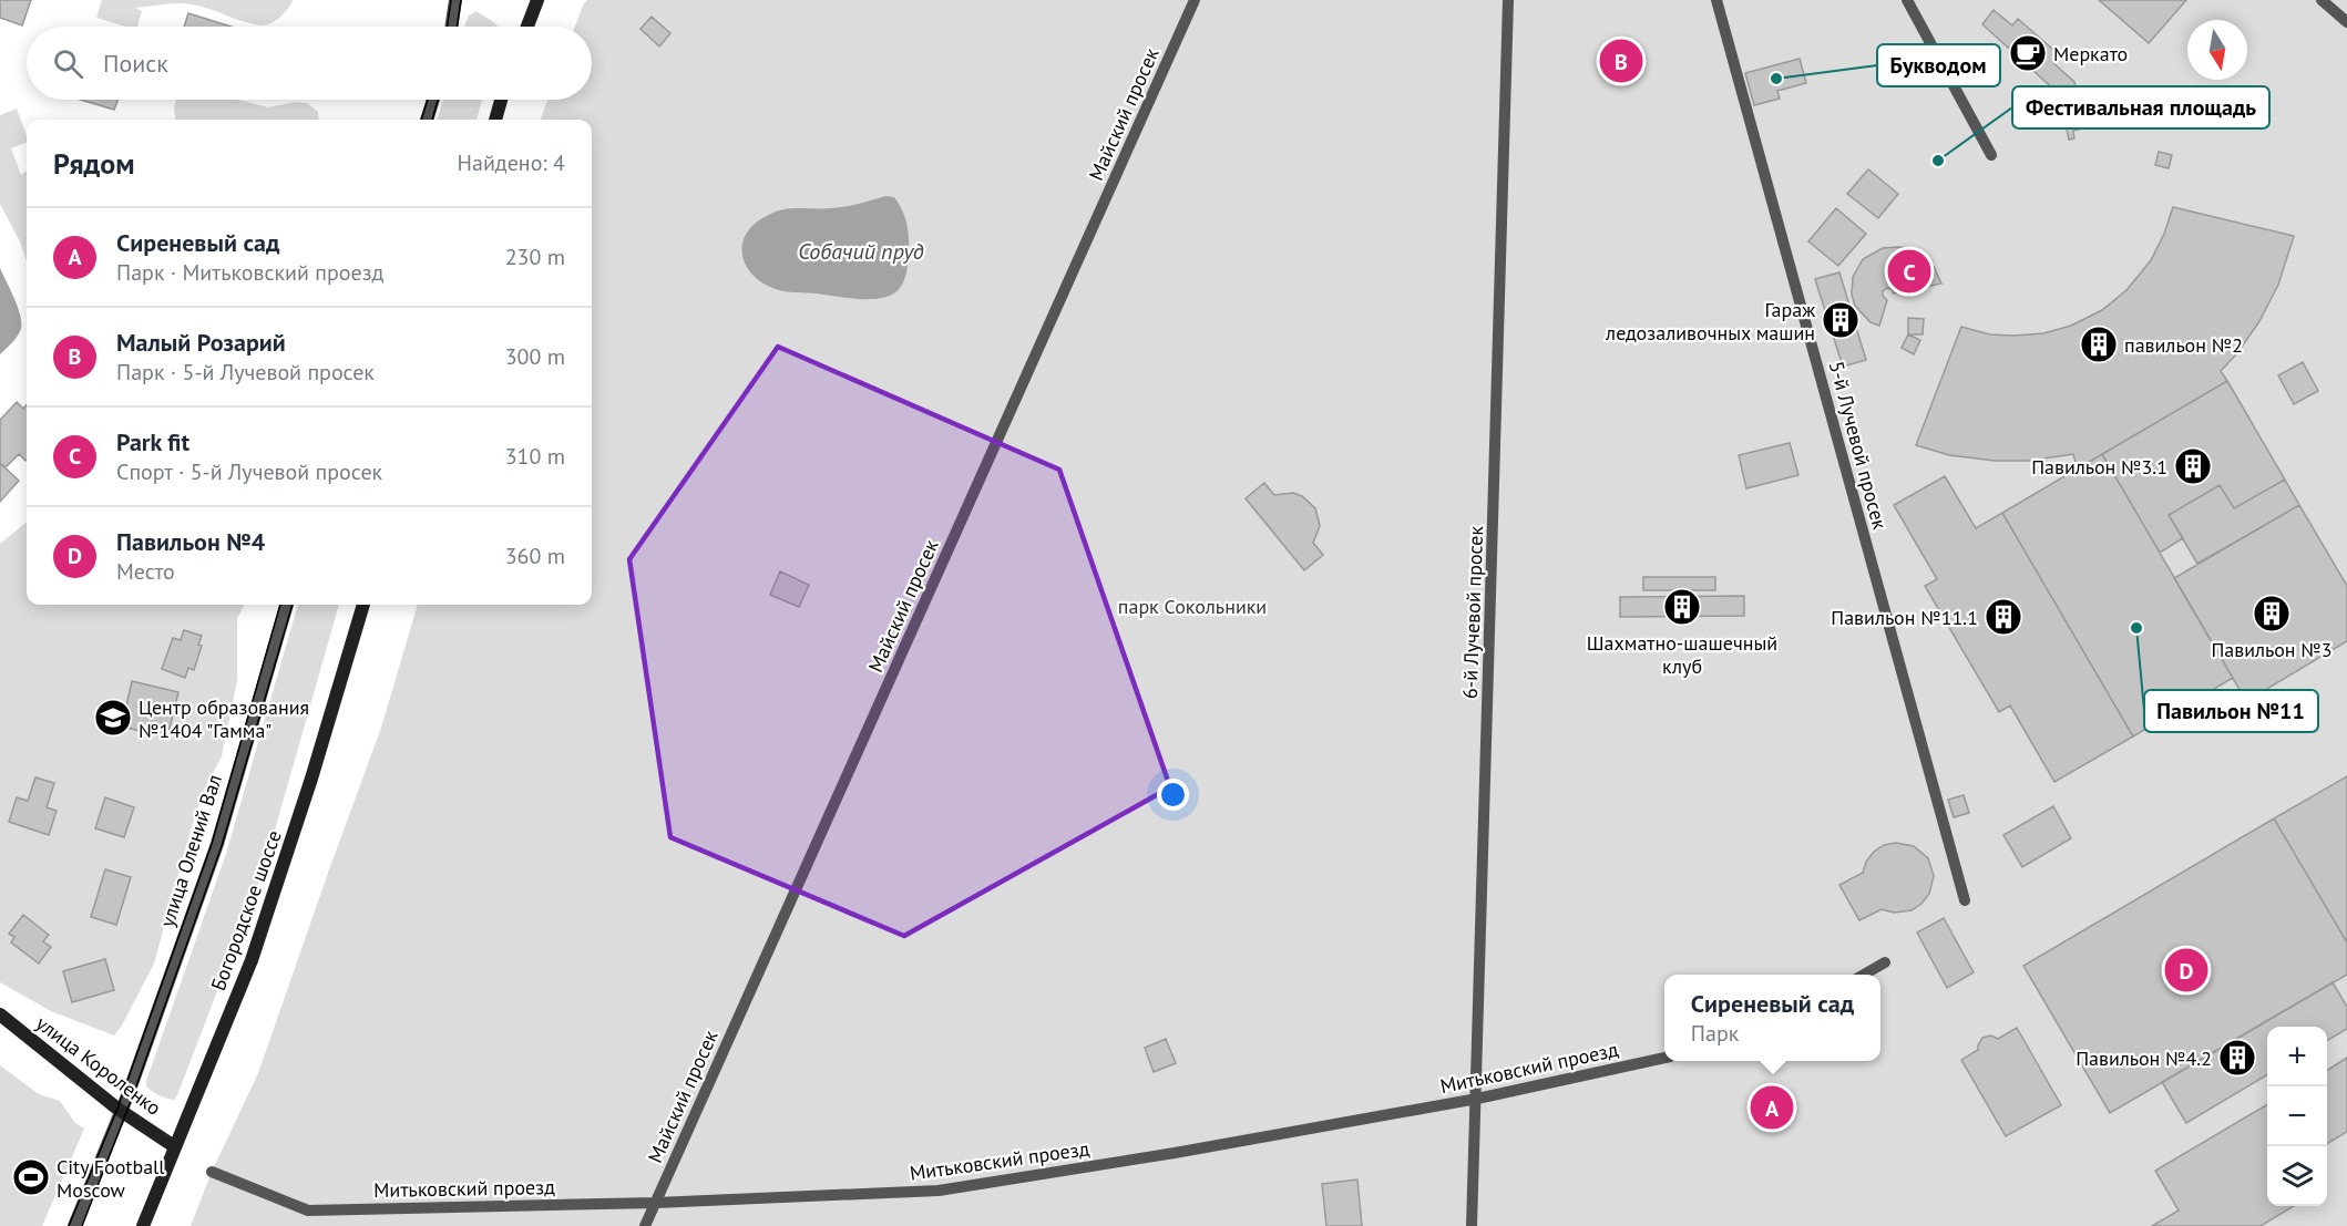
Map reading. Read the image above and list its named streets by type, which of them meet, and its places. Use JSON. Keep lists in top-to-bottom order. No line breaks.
{"streets":{"main road":["Богородское шоссе","улица Короленко"],"street":["Майский просек","5-й Лучевой просек","6-й Лучевой просек","улица Олений Вал","Митьковский проезд"]},"crossings":[["Майский просек","Митьковский проезд"],["6-й Лучевой просек","Митьковский проезд"],["улица Олений Вал","улица Короленко"],["Богородское шоссе","улица Короленко"]],"water":["Собачий пруд"],"parks":["парк Сокольники"],"places":{"cafe":["Меркато"],"other":["Букводом","Фестивальная площадь","Павильон №11"],"building":["Гараж ледозаливочных машин","павильон №2","Павильон №3.1","Шахматно-шашечный клуб","Павильон №3","Павильон №11.1","Павильон №4.2"],"school or university":["Центр образования №1404 \"Гамма\""],"sports":["City Football Moscow"]},"north":"bottom","page":{"search":"Поиск","pins":["B","C","D","A"],"heading":["Рядом","Найдено: 4"],"list":[{"mark":"A","name":"Сиреневый сад","note":"Парк · Митьковский проезд","value":"230 m"},{"mark":"B","name":"Малый Розарий","note":"Парк · 5-й Лучевой просек","value":"300 m"},{"mark":"C","name":"Park fit","note":"Спорт · 5-й Лучевой просек","value":"310 m"},{"mark":"D","name":"Павильон №4","note":"Место","value":"360 m"}],"popup":["Сиреневый сад","Парк"],"map_buttons":["+","−"]}}
